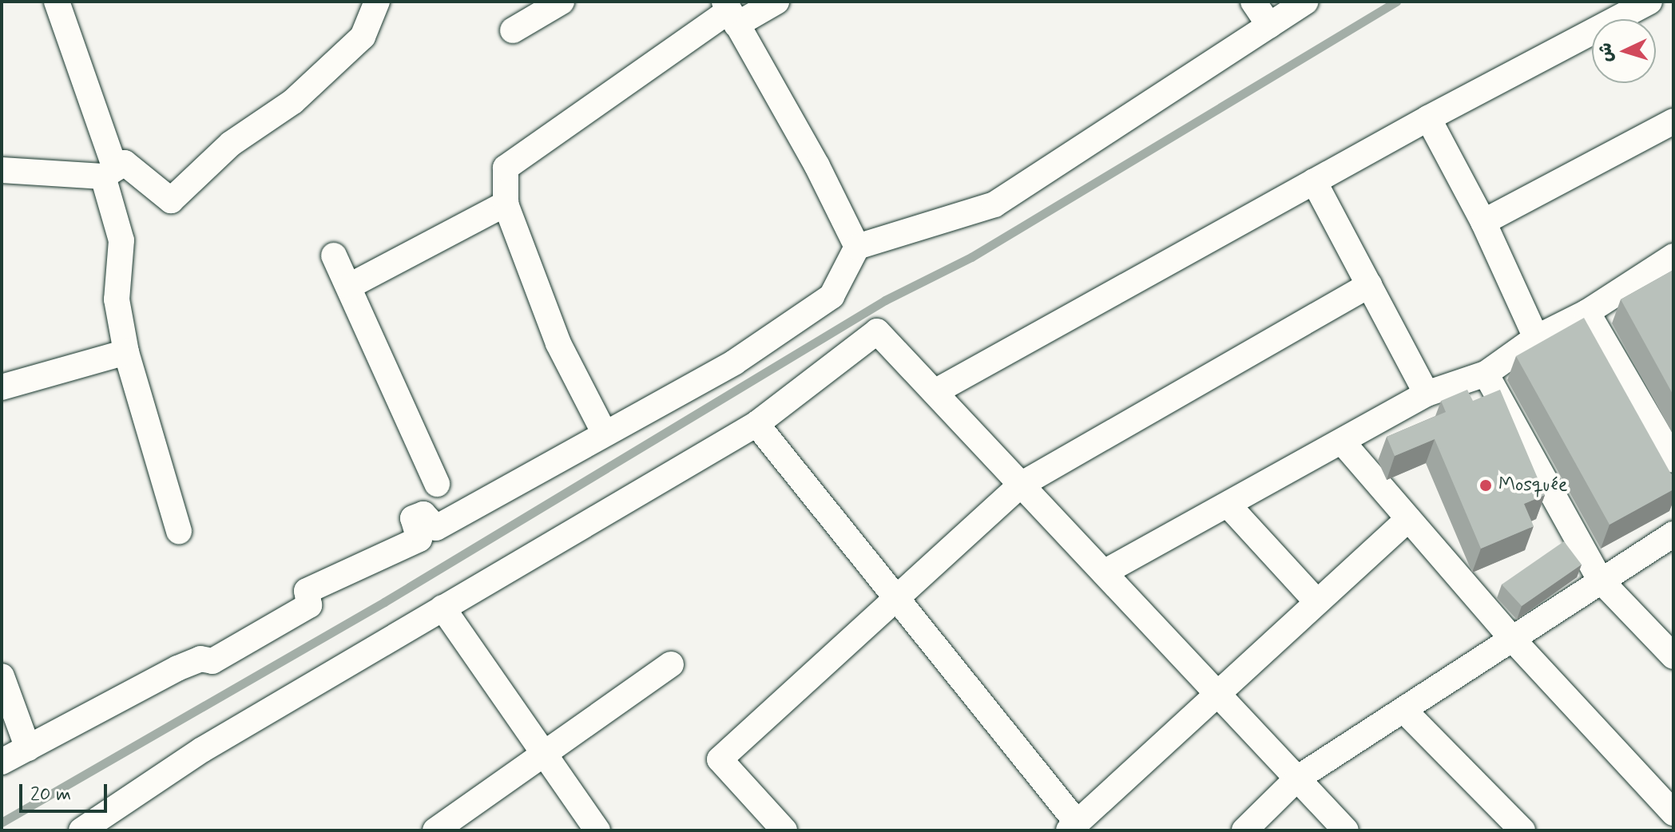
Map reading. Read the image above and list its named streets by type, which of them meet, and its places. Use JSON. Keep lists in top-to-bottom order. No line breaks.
{"places":["Mosquée"],"scale_bar":"20 m","north":"left"}
